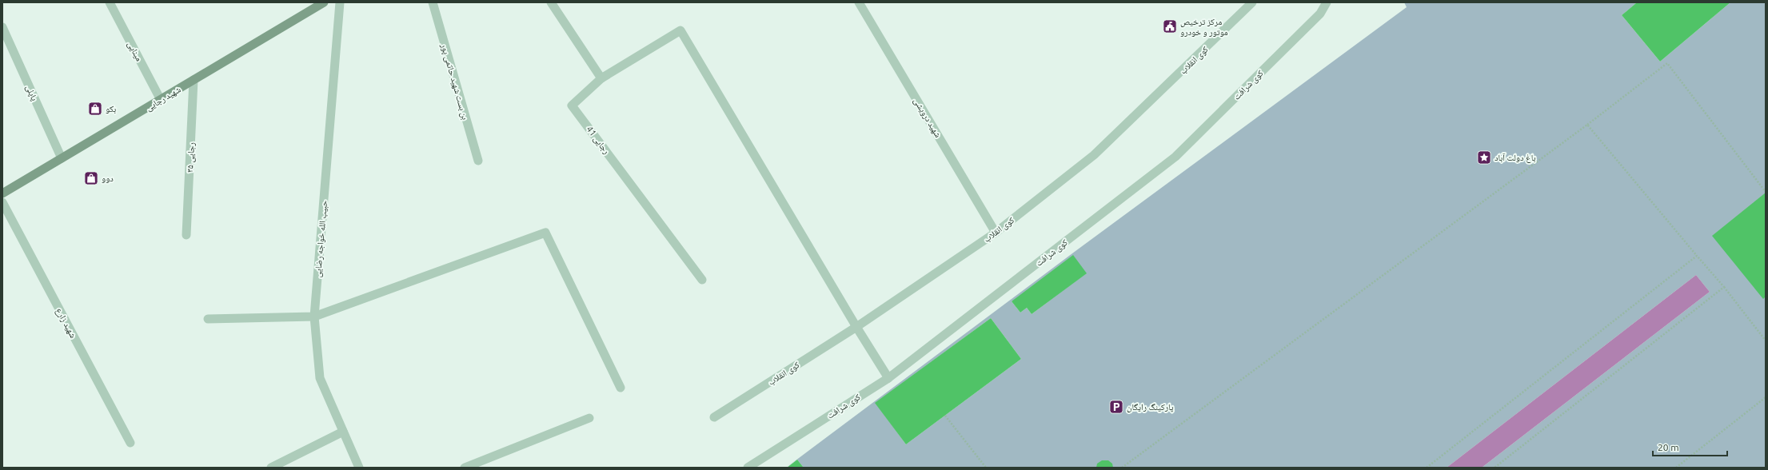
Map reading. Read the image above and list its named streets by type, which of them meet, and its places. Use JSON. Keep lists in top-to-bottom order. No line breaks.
{"streets":{"main road":["شهید رجایی"],"street":["مینایی","کوی انقلاب","بن بست شهید حاتمی پور","کوی شرافت","پاپلی","شهید درویشی","رجایی 41","رجایی ۳۵","حبیب الله خواجه رضایی","شهید زارع"]},"crossings":[["مینایی","شهید رجایی"],["کوی انقلاب","شهید درویشی"],["پاپلی","شهید رجایی"],["شهید رجایی","رجایی ۳۵"]],"places":{"public building":["مرکز ترخیص موتور و خودرو"],"shop":["بکو","دوو"],"place":["باغ دولت آباد"],"parking":["پارکینگ رایگان"]},"scale_bar":"20 m"}
